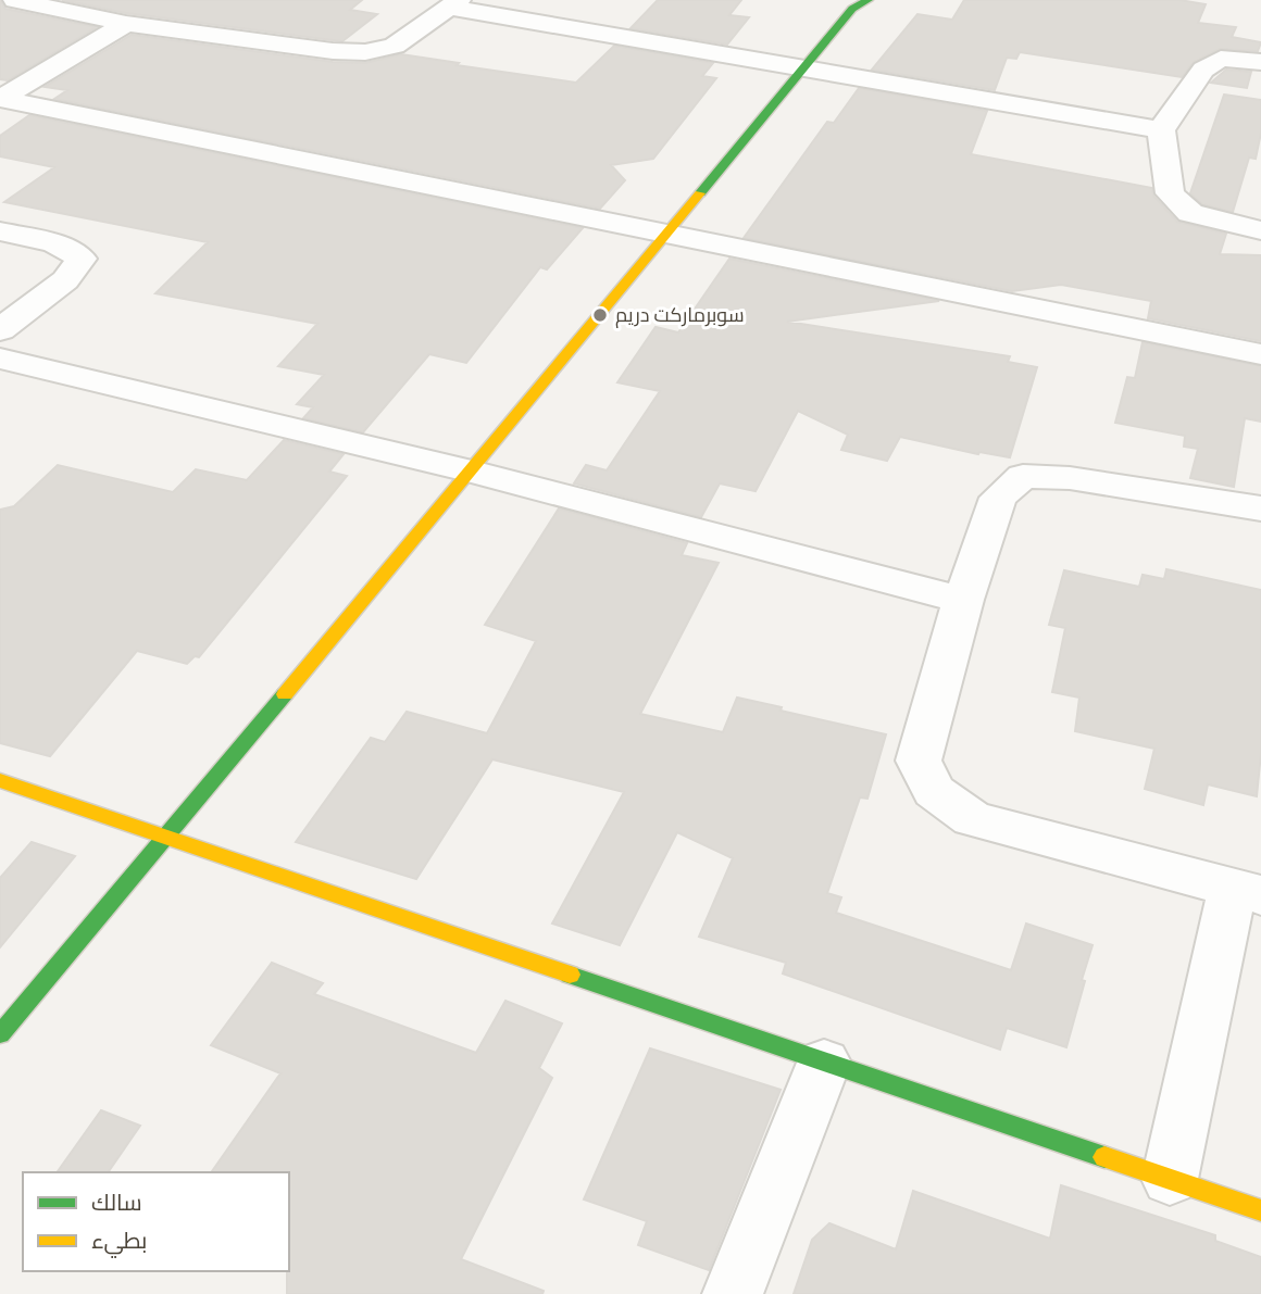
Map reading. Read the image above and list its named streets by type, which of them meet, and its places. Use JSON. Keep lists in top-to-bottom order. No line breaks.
{"places":["سوبرماركت دريم"],"legend":["سالك","بطيء"]}
